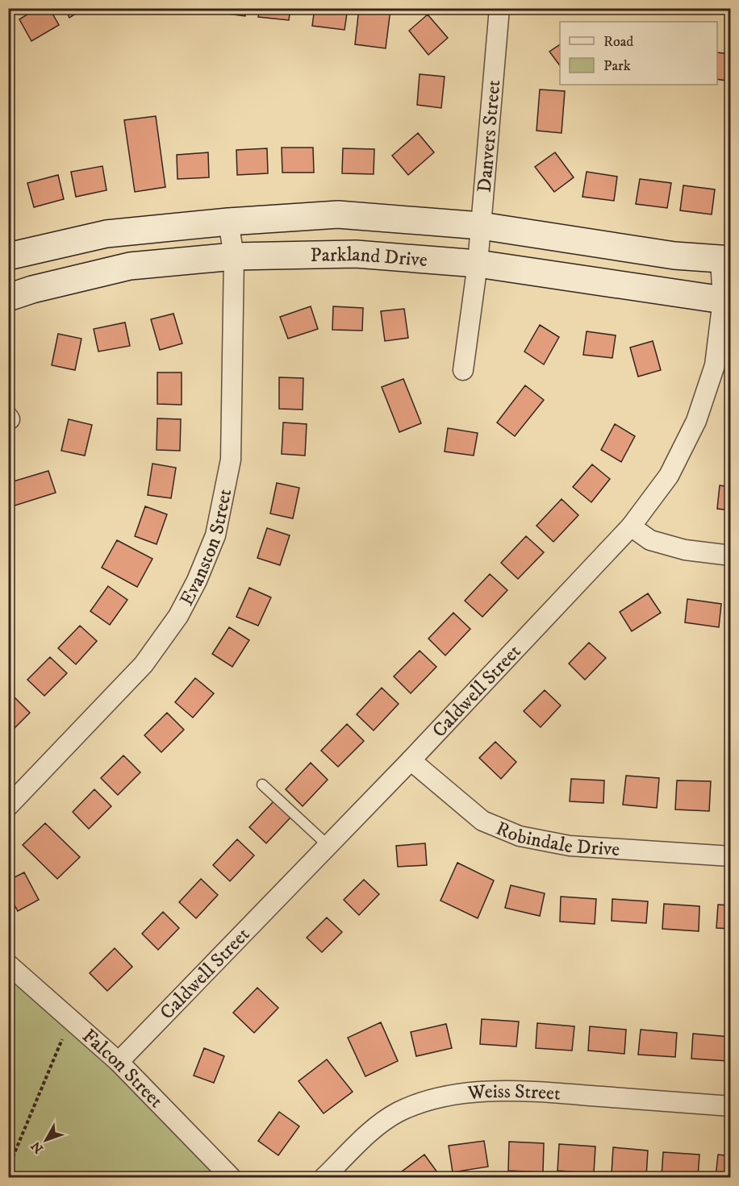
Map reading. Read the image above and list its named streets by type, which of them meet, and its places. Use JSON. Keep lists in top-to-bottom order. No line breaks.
{"streets":{"street":["Danvers Street","Parkland Drive","Evanston Street","Caldwell Street","Robindale Drive","Falcon Street","Weiss Street"]},"crossings":[["Danvers Street","Parkland Drive"],["Parkland Drive","Evanston Street"],["Parkland Drive","Caldwell Street"],["Caldwell Street","Robindale Drive"],["Caldwell Street","Falcon Street"]],"legend":["Road","Park"],"north":"bottom left"}
